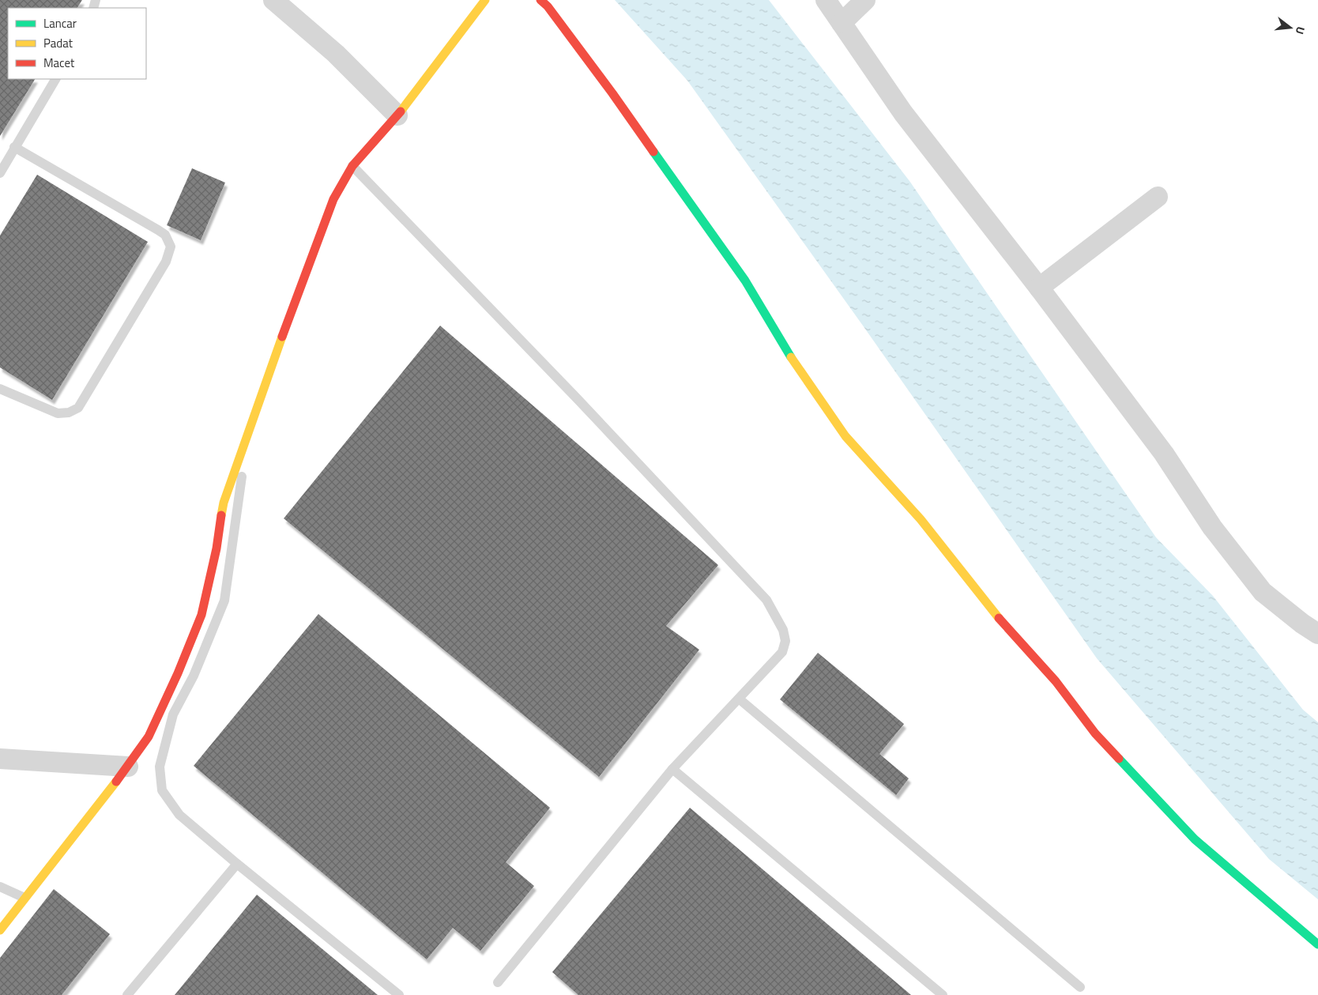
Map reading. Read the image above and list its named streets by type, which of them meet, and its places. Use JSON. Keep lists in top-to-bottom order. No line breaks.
{"legend":["Lancar","Padat","Macet"],"north":"right"}
